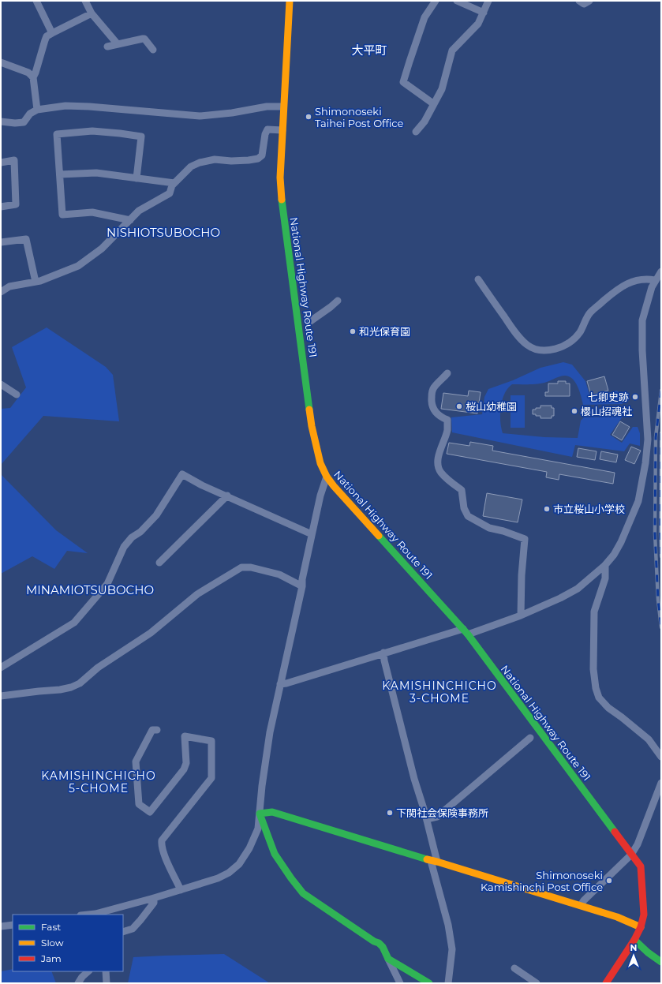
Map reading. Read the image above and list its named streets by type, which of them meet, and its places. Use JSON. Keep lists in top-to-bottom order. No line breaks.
{"streets":{"main road":["National Highway Route 191"]},"districts":["大平町","NISHIOTSUBOCHO","MINAMIOTSUBOCHO","KAMISHINCHICHO 3-CHOME","KAMISHINCHICHO 5-CHOME"],"places":["Shimonoseki Taihei Post Office","和光保育園","七卿史跡","桜山幼稚園","櫻山招魂社","市立桜山小学校","下関社会保険事務所","Shimonoseki Kamishinchi Post Office"],"legend":["Fast","Slow","Jam"],"north":"top"}
